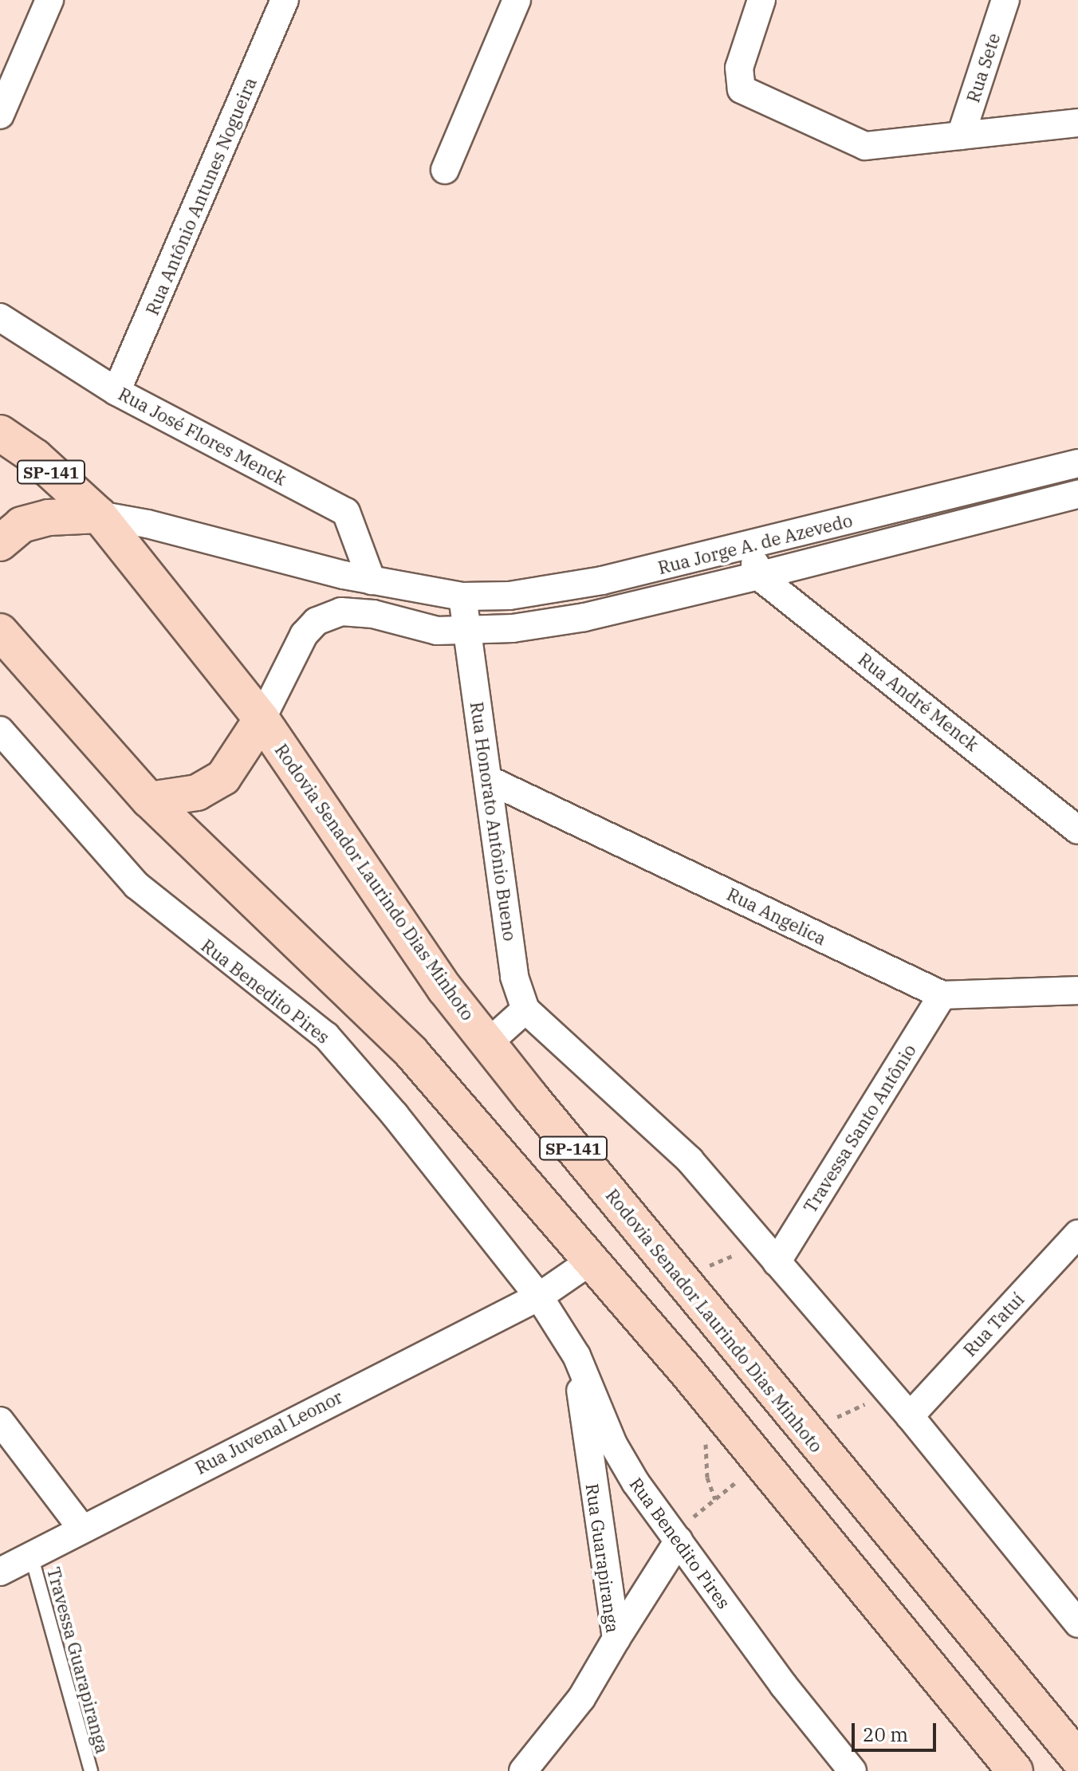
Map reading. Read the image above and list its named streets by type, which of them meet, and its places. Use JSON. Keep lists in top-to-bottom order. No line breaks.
{"streets":{"main road":["SP-141","Rodovia Senador Laurindo Dias Minhoto"],"street":["Rua Sete","Rua Antônio Antunes Nogueira","Rua José Flores Menck","Rua Jorge A. de Azevedo","Rua André Menck","Rua Honorato Antônio Bueno","Rua Angelica","Rua Benedito Pires","Travessa Santo Antônio","Rua Tatuí","Rua Juvenal Leonor","Rua Guarapiranga"],"lane":["Travessa Guarapiranga"]},"crossings":[["Rua Antônio Antunes Nogueira","Rua José Flores Menck"],["Rua José Flores Menck","Rua Jorge A. de Azevedo"],["Rua Jorge A. de Azevedo","Rua André Menck"],["Rua Jorge A. de Azevedo","Rua Honorato Antônio Bueno"],["Rua Jorge A. de Azevedo","Rodovia Senador Laurindo Dias Minhoto"],["Rua Honorato Antônio Bueno","Rua Angelica"],["Rua Angelica","Travessa Santo Antônio"],["Rua Benedito Pires","Rua Juvenal Leonor"],["Rua Benedito Pires","Rua Guarapiranga"],["Rua Juvenal Leonor","Travessa Guarapiranga"]],"scale_bar":"20 m"}
